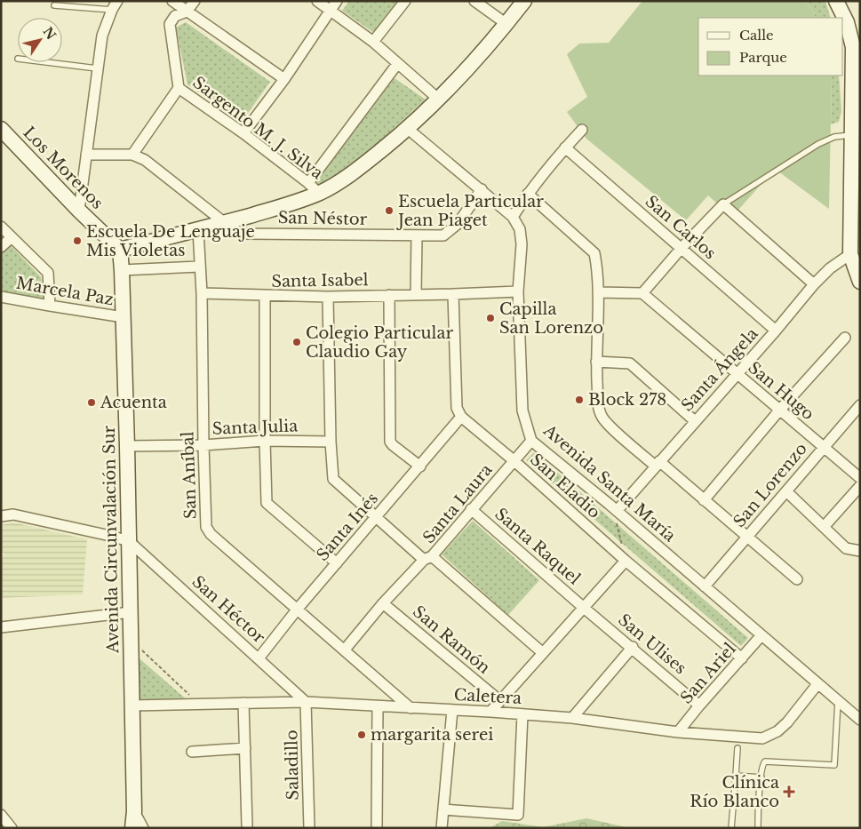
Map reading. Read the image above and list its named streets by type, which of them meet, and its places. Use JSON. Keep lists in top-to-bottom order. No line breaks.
{"streets":{"main road":["Los Morenos","Avenida Circunvalación Sur"],"street":["Sargento M. J. Silva","San Néstor","San Carlos","Santa Isabel","Marcela Paz","Santa Ángela","San Hugo","Santa Julia","San Aníbal","Avenida Santa María","San Lorenzo","San Eladio","Santa Laura","Santa Inés","Santa Raquel","San Héctor","San Ramón","San Ulises","San Ariel","Caletera","Saladillo"]},"crossings":[["Los Morenos","Avenida Circunvalación Sur"],["San Néstor","Avenida Santa María"],["San Carlos","Santa Ángela"],["Santa Isabel","Santa Julia"],["Santa Isabel","Avenida Santa María"],["Santa Isabel","Santa Inés"],["Marcela Paz","Avenida Circunvalación Sur"],["Santa Ángela","San Hugo"],["Santa Ángela","Avenida Santa María"],["San Hugo","San Lorenzo"],["Santa Julia","San Aníbal"],["Santa Julia","Avenida Circunvalación Sur"],["San Aníbal","Santa Inés"],["San Aníbal","Caletera"],["Avenida Santa María","San Lorenzo"],["Avenida Santa María","Santa Laura"],["Avenida Santa María","San Ariel"],["Avenida Santa María","Caletera"],["San Eladio","Santa Laura"],["San Eladio","Santa Inés"],["San Eladio","San Ariel"],["Santa Laura","Santa Raquel"],["Santa Inés","San Héctor"],["Avenida Circunvalación Sur","San Héctor"],["Avenida Circunvalación Sur","Caletera"],["Santa Raquel","San Ulises"],["San Héctor","Caletera"],["San Héctor","Saladillo"],["San Ulises","San Ariel"],["San Ariel","Caletera"],["Caletera","Saladillo"]],"places":{"other":["Escuela Particular Jean Piaget","Escuela De Lenguaje Mis Violetas","Capilla San Lorenzo","Colegio Particular Claudio Gay","Block 278","Acuenta","margarita serei"],"health":["Clínica Río Blanco"]},"legend":["Calle","Parque"],"north":"top right"}
